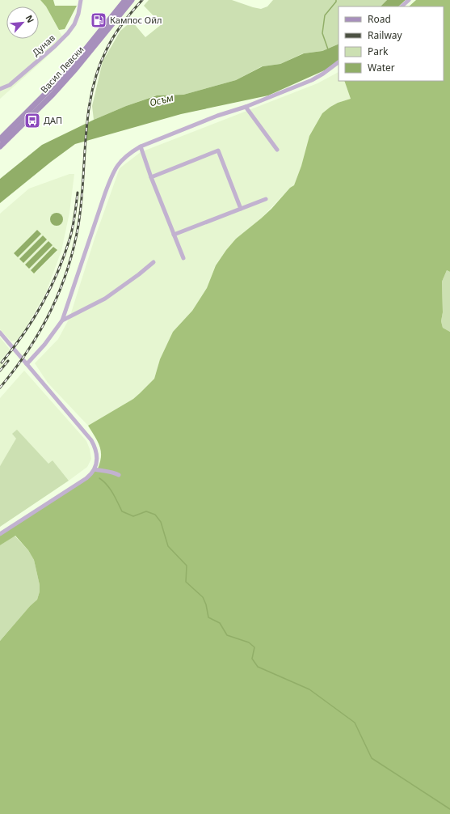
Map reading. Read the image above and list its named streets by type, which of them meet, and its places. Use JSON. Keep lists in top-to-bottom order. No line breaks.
{"streets":{"main road":["Васил Левски"],"street":["Дунав"]},"water":["Осъм"],"places":{"fuel station":["Кампос Ойл"],"bus stop":["ДАП"]},"legend":["Road","Railway","Park","Water"],"north":"top right"}
